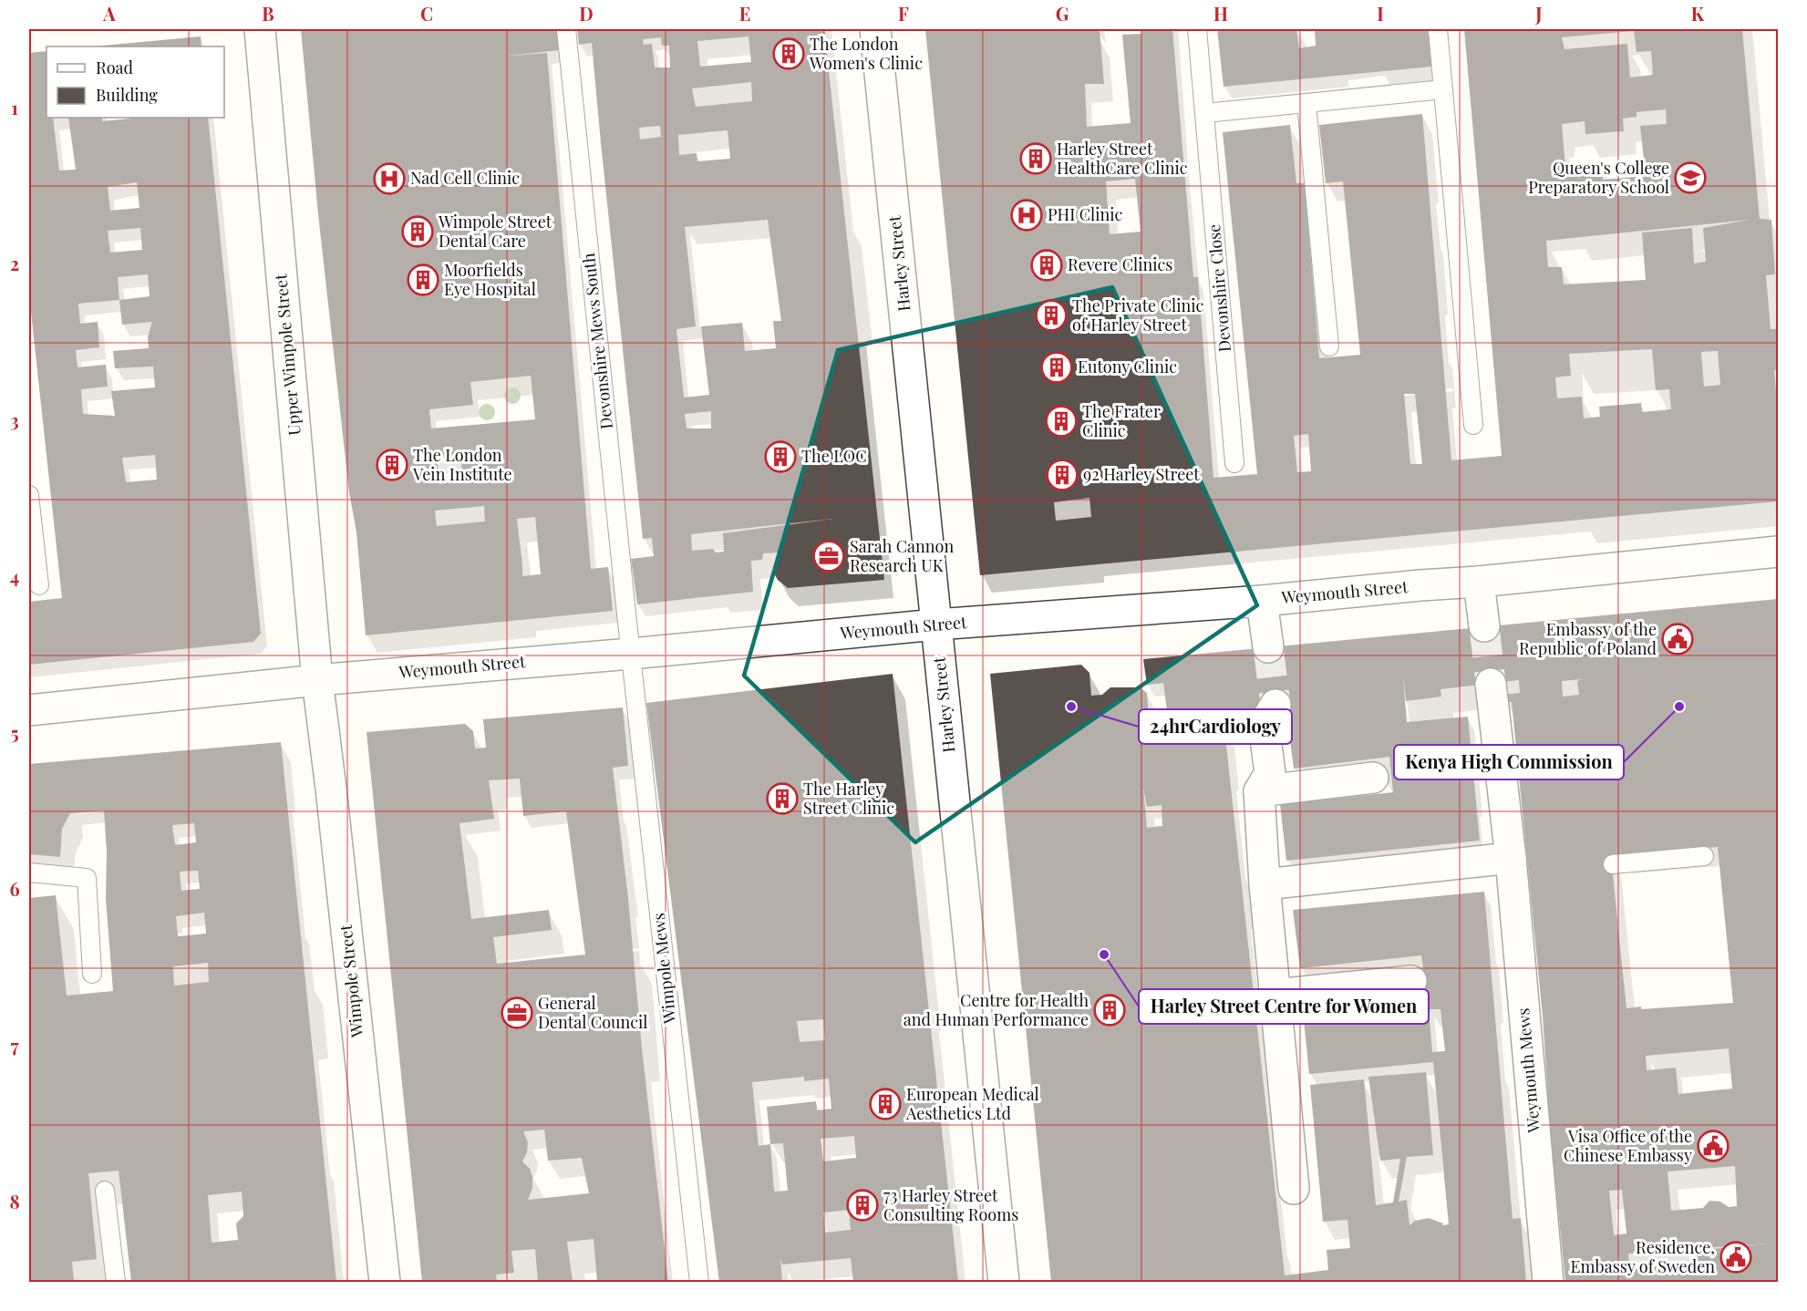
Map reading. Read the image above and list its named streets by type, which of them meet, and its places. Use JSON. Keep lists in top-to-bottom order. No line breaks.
{"streets":{"street":["Harley Street","Upper Wimpole Street","Weymouth Street","Wimpole Street","Weymouth Mews"],"lane":["Devonshire Close","Devonshire Mews South","Wimpole Mews"]},"crossings":[["Harley Street","Weymouth Street"],["Devonshire Mews South","Weymouth Street"],["Devonshire Mews South","Wimpole Mews"],["Upper Wimpole Street","Weymouth Street"],["Upper Wimpole Street","Wimpole Street"],["Weymouth Street","Wimpole Mews"],["Weymouth Street","Wimpole Street"]],"places":{"building":["The London Women's Clinic","Harley Street HealthCare Clinic","Wimpole Street Dental Care","Revere Clinics","Moorfields Eye Hospital","The Private Clinic of Harley Street","Eutony Clinic","The Frater Clinic","The LOC","The London Vein Institute","92 Harley Street","The Harley Street Clinic","Centre for Health and Human Performance","European Medical Aesthetics Ltd","73 Harley Street Consulting Rooms"],"school or university":["Queen's College Preparatory School"],"hospital":["Nad Cell Clinic","PHI Clinic"],"office":["Sarah Cannon Research UK","General Dental Council"],"public building":["Embassy of the Republic of Poland","Visa Office of the Chinese Embassy","Residence, Embassy of Sweden"],"other":["24hrCardiology","Kenya High Commission","Harley Street Centre for Women"]},"legend":["Road","Building"],"grid":{"columns":["A","B","C","D","E","F","G","H","I","J","K"],"rows":["1","2","3","4","5","6","7","8"]}}
